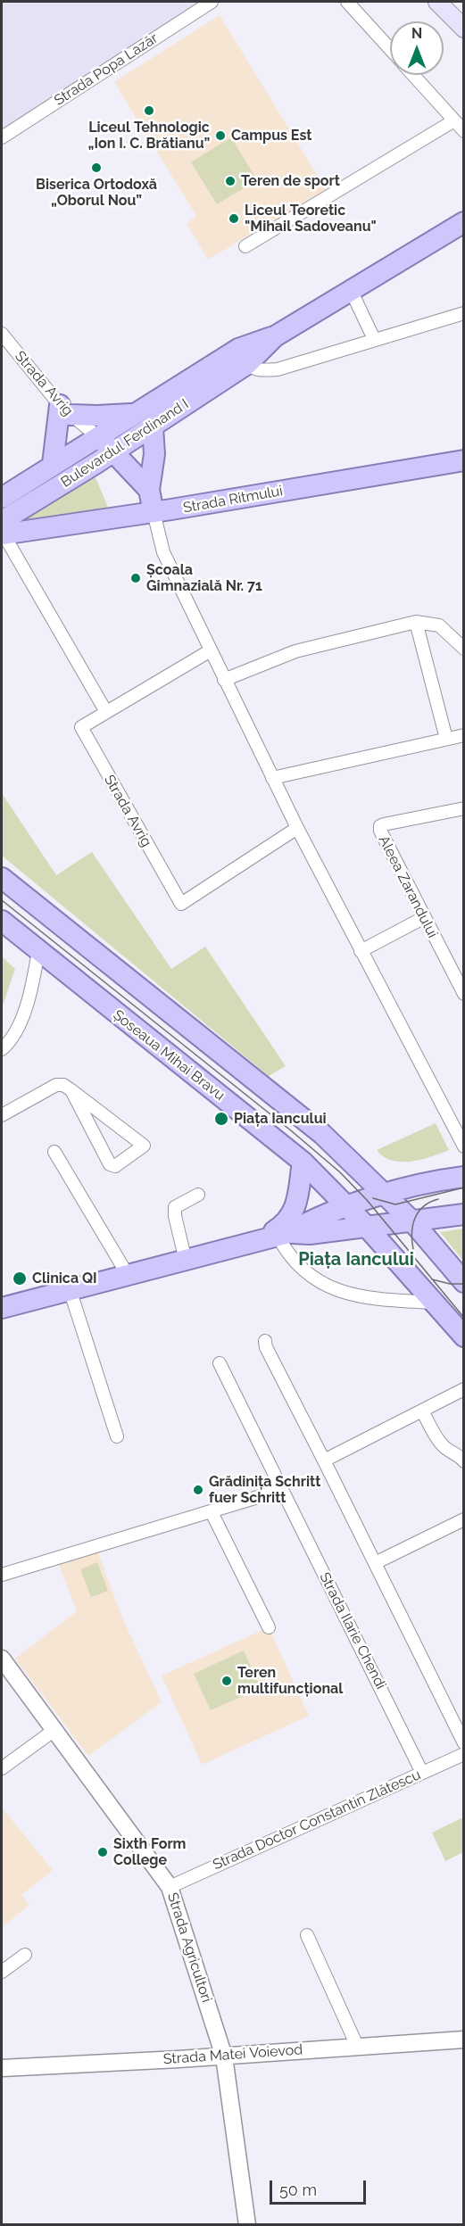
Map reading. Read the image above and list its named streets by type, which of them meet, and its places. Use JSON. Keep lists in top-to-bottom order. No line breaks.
{"streets":{"main road":["Strada Avrig","Bulevardul Ferdinand I","Strada Ritmului","Șoseaua Mihai Bravu"],"street":["Strada Popa Lazăr","Aleea Zarandului","Strada Ilarie Chendi","Strada Doctor Constantin Zlătescu","Strada Agricultori","Strada Matei Voievod"]},"crossings":[["Strada Avrig","Bulevardul Ferdinand I"],["Bulevardul Ferdinand I","Strada Ritmului"],["Strada Ilarie Chendi","Strada Doctor Constantin Zlătescu"],["Strada Doctor Constantin Zlătescu","Strada Agricultori"],["Strada Agricultori","Strada Matei Voievod"]],"districts":["Piața Iancului"],"places":["Liceul Tehnologic „Ion I. C. Brătianu”","Campus Est","Biserica Ortodoxă „Oborul Nou”","Teren de sport","Liceul Teoretic \"Mihail Sadoveanu\"","Școala Gimnazială Nr. 71","Piața Iancului","Clinica QI","Grădinița Schritt fuer Schritt","Teren multifuncțional","Sixth Form College"],"scale_bar":"50 m","north":"top"}
